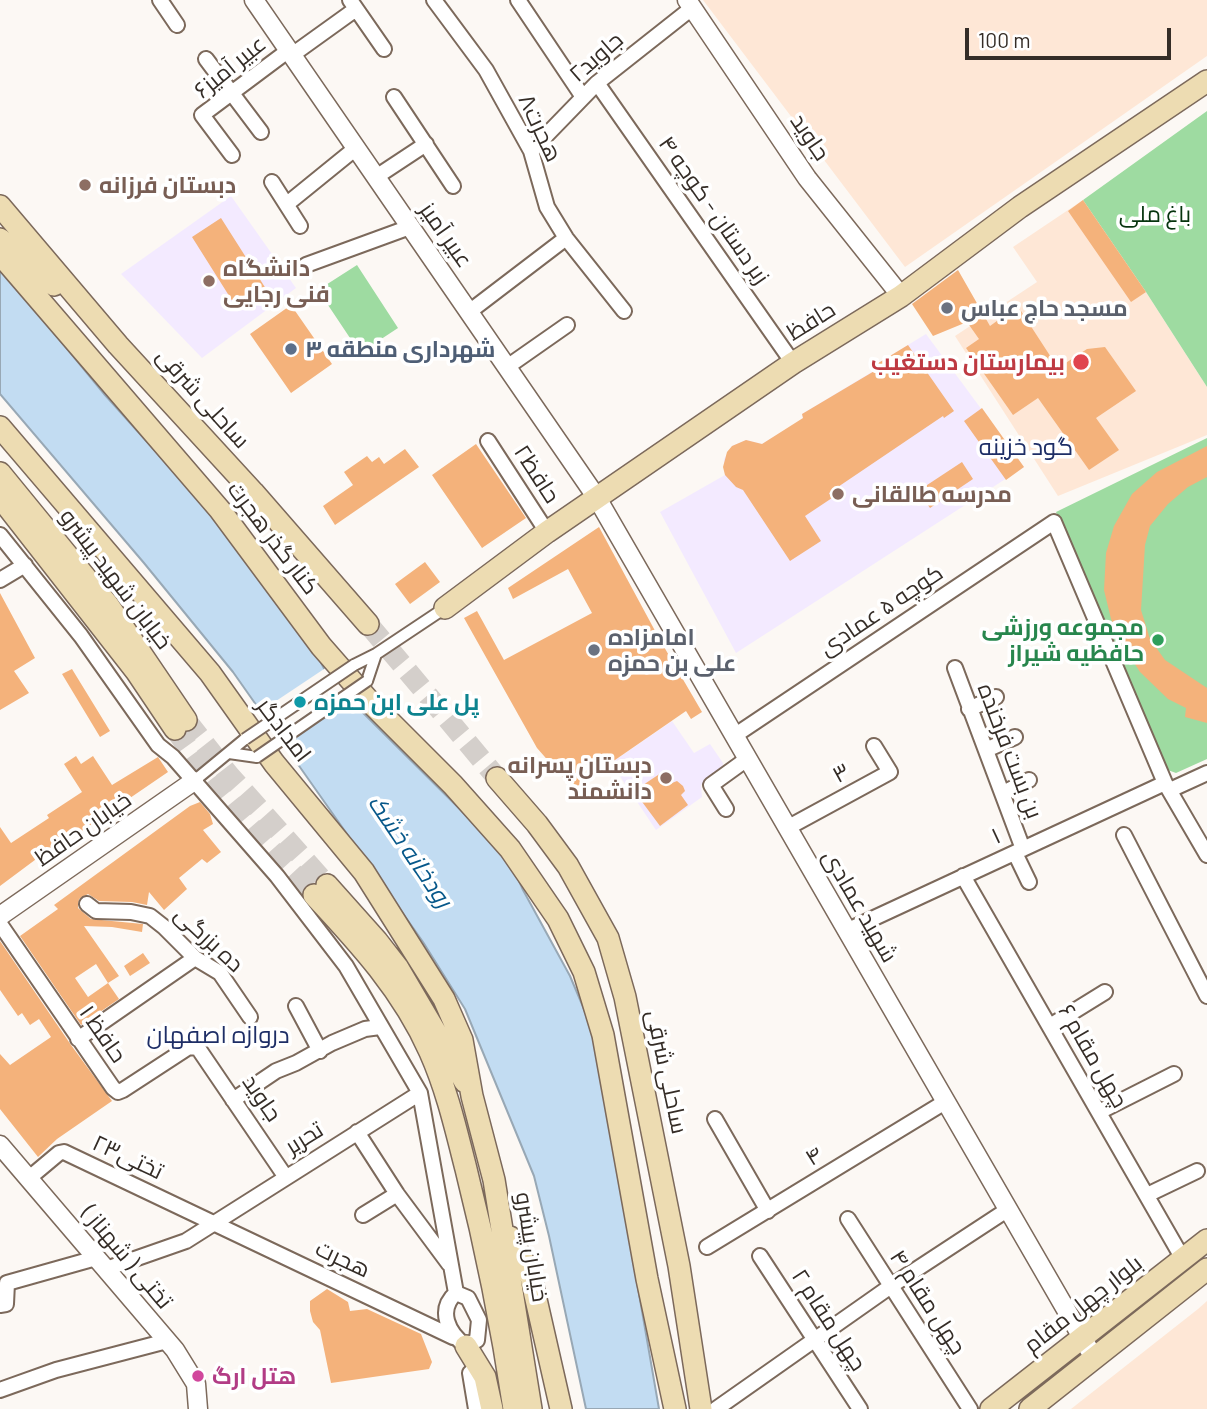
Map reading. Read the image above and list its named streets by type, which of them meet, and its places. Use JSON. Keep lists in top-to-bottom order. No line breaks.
{"streets":{"main road":["حافظ","ساحلی شرقی","کنار گذر هجرت","خیابان شهید پیشرو","امدادگر","خیابان پیشرو","بلوار چهل مقام"],"street":["۲جاوید","۶عبیر آمیز","هجرت۸","جاوید","زبر دستان - کوچه ۴","عبیر آمیز","۲حافظ","کوچه ۵ عمادی","بن بست فرخنده","۳","خیابان حافظ","۱","شهید عمادی","ده بزرگی","حافظ ۱","چهل مقام ۶","تحریر","۴","تختی۲۳","تختی ( شهناز )","هجرت","چهل مقام ۴","چهل مقام ۲"]},"crossings":[["۲جاوید","هجرت۸"],["۲جاوید","جاوید"],["۲جاوید","زبر دستان - کوچه ۴"],["۶عبیر آمیز","عبیر آمیز"],["جاوید","حافظ"],["جاوید","حافظ ۱"],["جاوید","تحریر"],["زبر دستان - کوچه ۴","حافظ"],["عبیر آمیز","حافظ"],["عبیر آمیز","شهید عمادی"],["حافظ","۲حافظ"],["حافظ","شهید عمادی"],["کوچه ۵ عمادی","۱"],["کوچه ۵ عمادی","شهید عمادی"],["امدادگر","خیابان پیشرو"],["بن بست فرخنده","۱"],["۳","شهید عمادی"],["۱","شهید عمادی"],["۱","چهل مقام ۶"],["شهید عمادی","۴"],["شهید عمادی","بلوار چهل مقام"],["چهل مقام ۶","بلوار چهل مقام"],["تحریر","تختی۲۳"],["تحریر","تختی ( شهناز )"],["تحریر","هجرت"],["تختی۲۳","تختی ( شهناز )"],["تختی۲۳","هجرت"]],"districts":["گود خزینه","دروازه اصفهان"],"water":["رودخانه خشک"],"parks":["باغ ملی"],"places":["دبستان فرزانه","دانشگاه فنی رجایی","مسجد حاج عباس","شهرداری منطقه ۳","بیمارستان دستغیب","مدرسه طالقانی","مجموعه ورزشی حافظیه شیراز","امامزاده علی بن حمزه","پل علی ابن حمزه","دبستان پسرانه دانشمند","هتل ارگ"],"scale_bar":"100 m"}
